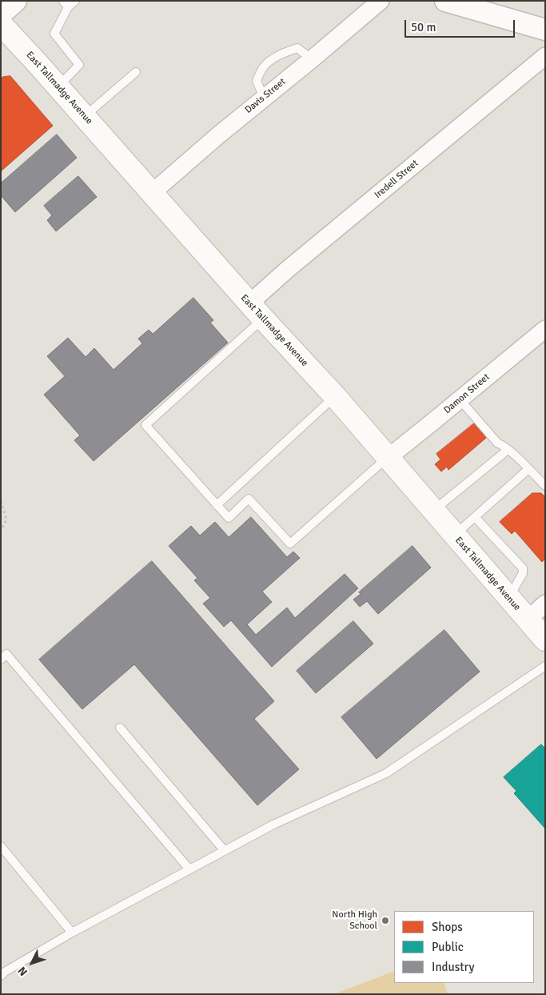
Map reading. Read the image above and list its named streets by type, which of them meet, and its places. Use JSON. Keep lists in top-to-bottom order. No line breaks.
{"streets":{"main road":["East Tallmadge Avenue"],"street":["Davis Street","Iredell Street","Damon Street"]},"crossings":[["East Tallmadge Avenue","Davis Street"],["East Tallmadge Avenue","Iredell Street"],["East Tallmadge Avenue","Damon Street"]],"places":["North High School"],"legend":["Shops","Public","Industry"],"scale_bar":"50 m","north":"bottom left"}
